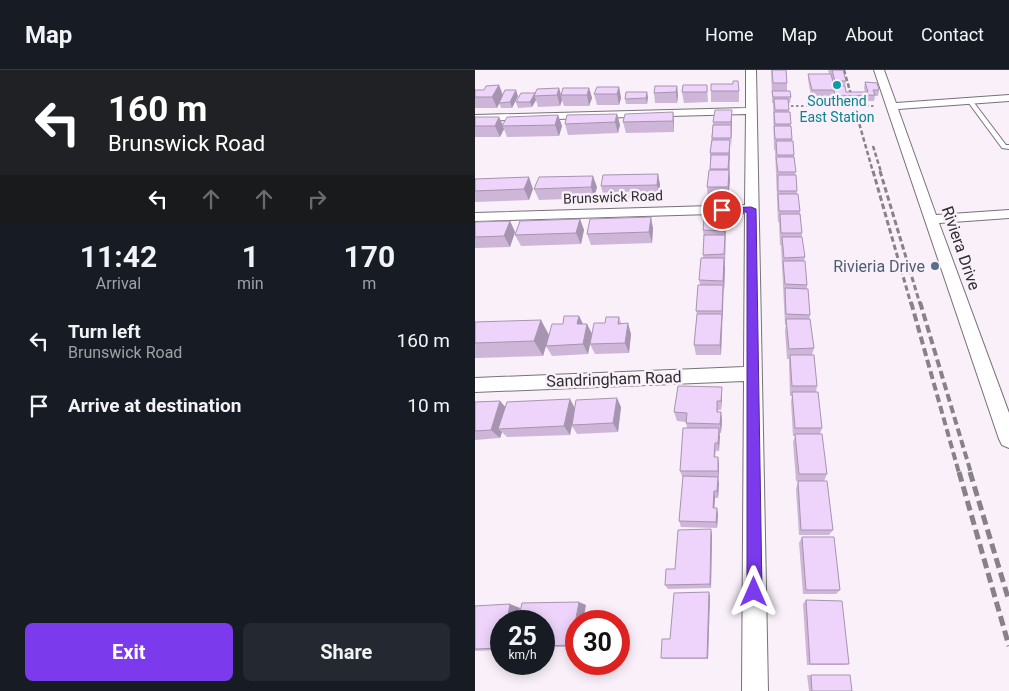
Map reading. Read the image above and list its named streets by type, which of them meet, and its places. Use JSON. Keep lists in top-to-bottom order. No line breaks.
{"streets":{"street":["Brunswick Road","Riviera Drive","Sandringham Road"]},"places":["Southend East Station","Rivieria Drive"],"page":{"header":"Map","nav":["Home","Map","About","Contact"],"turn":["160 m","Brunswick Road"],"eta":["11:42","Arrival","1","min","170","m"],"list":[{"name":"Turn left","note":"Brunswick Road","value":"160 m"},{"name":"Arrive at destination","value":"10 m"}],"speed":"25 km/h","limit":"30","buttons":["Exit","Share"]}}
